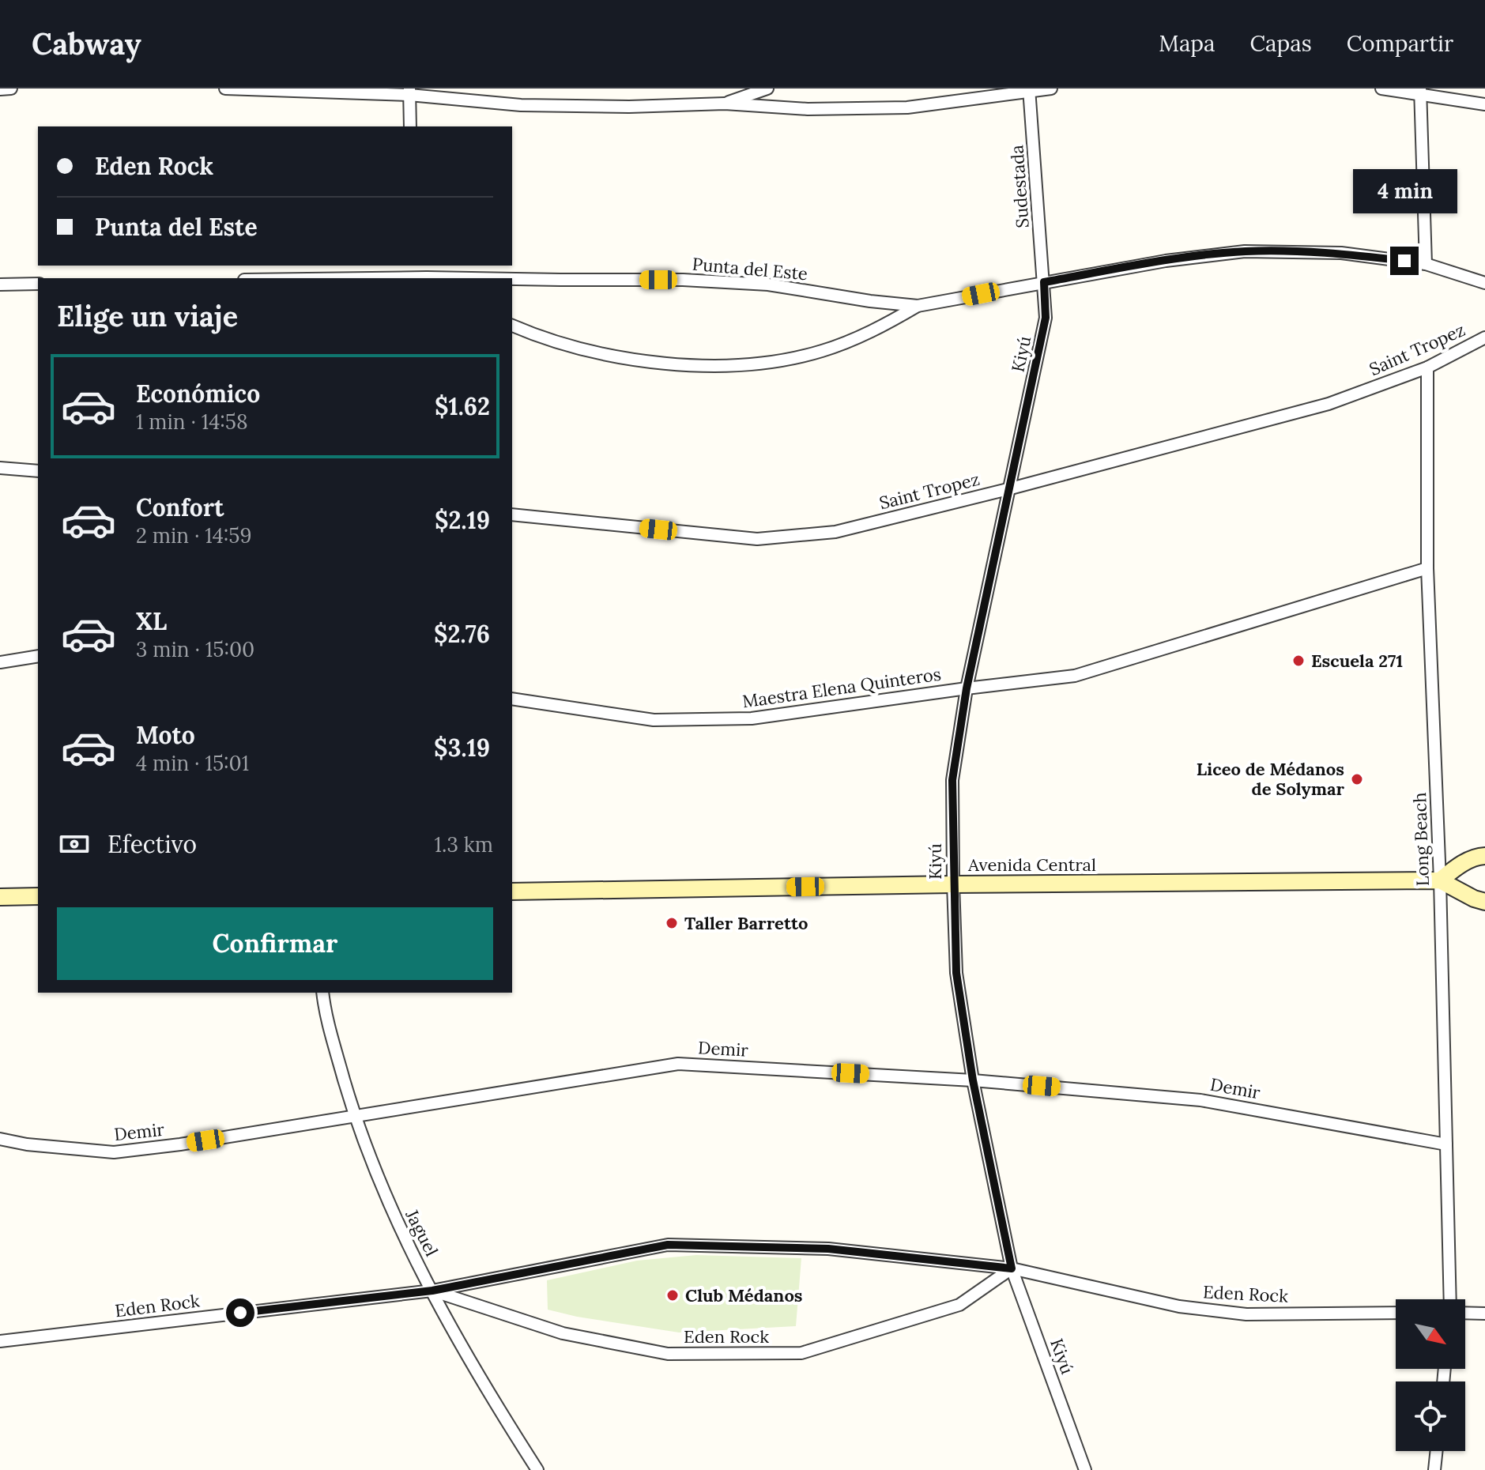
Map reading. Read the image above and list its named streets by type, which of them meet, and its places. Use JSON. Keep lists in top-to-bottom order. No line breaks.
{"streets":{"street":["Sudestada","Punta del Este","Saint Tropez","Kiyú","Maestra Elena Quinteros","Long Beach","Avenida Central","Demir","Jaguel","Eden Rock"]},"crossings":[["Sudestada","Punta del Este"],["Sudestada","Kiyú"],["Punta del Este","Kiyú"],["Saint Tropez","Kiyú"],["Saint Tropez","Long Beach"],["Kiyú","Maestra Elena Quinteros"],["Kiyú","Avenida Central"],["Kiyú","Demir"],["Kiyú","Eden Rock"],["Maestra Elena Quinteros","Long Beach"],["Long Beach","Avenida Central"],["Long Beach","Demir"],["Demir","Jaguel"],["Jaguel","Eden Rock"]],"places":["Escuela 271","Liceo de Médanos de Solymar","Taller Barretto","Club Médanos"],"north":"bottom right","page":{"header":"Cabway","nav":["Mapa","Capas","Compartir"],"banner":["Eden Rock","Punta del Este"],"bubble":"4 min","heading":"Elige un viaje","list":[{"name":"Económico","note":"1 min · 14:58","value":"$1.62"},{"name":"Confort","note":"2 min · 14:59","value":"$2.19"},{"name":"XL","note":"3 min · 15:00","value":"$2.76"},{"name":"Moto","note":"4 min · 15:01","value":"$3.19"}],"pay":["Efectivo","1.3 km"],"buttons":"Confirmar"}}
